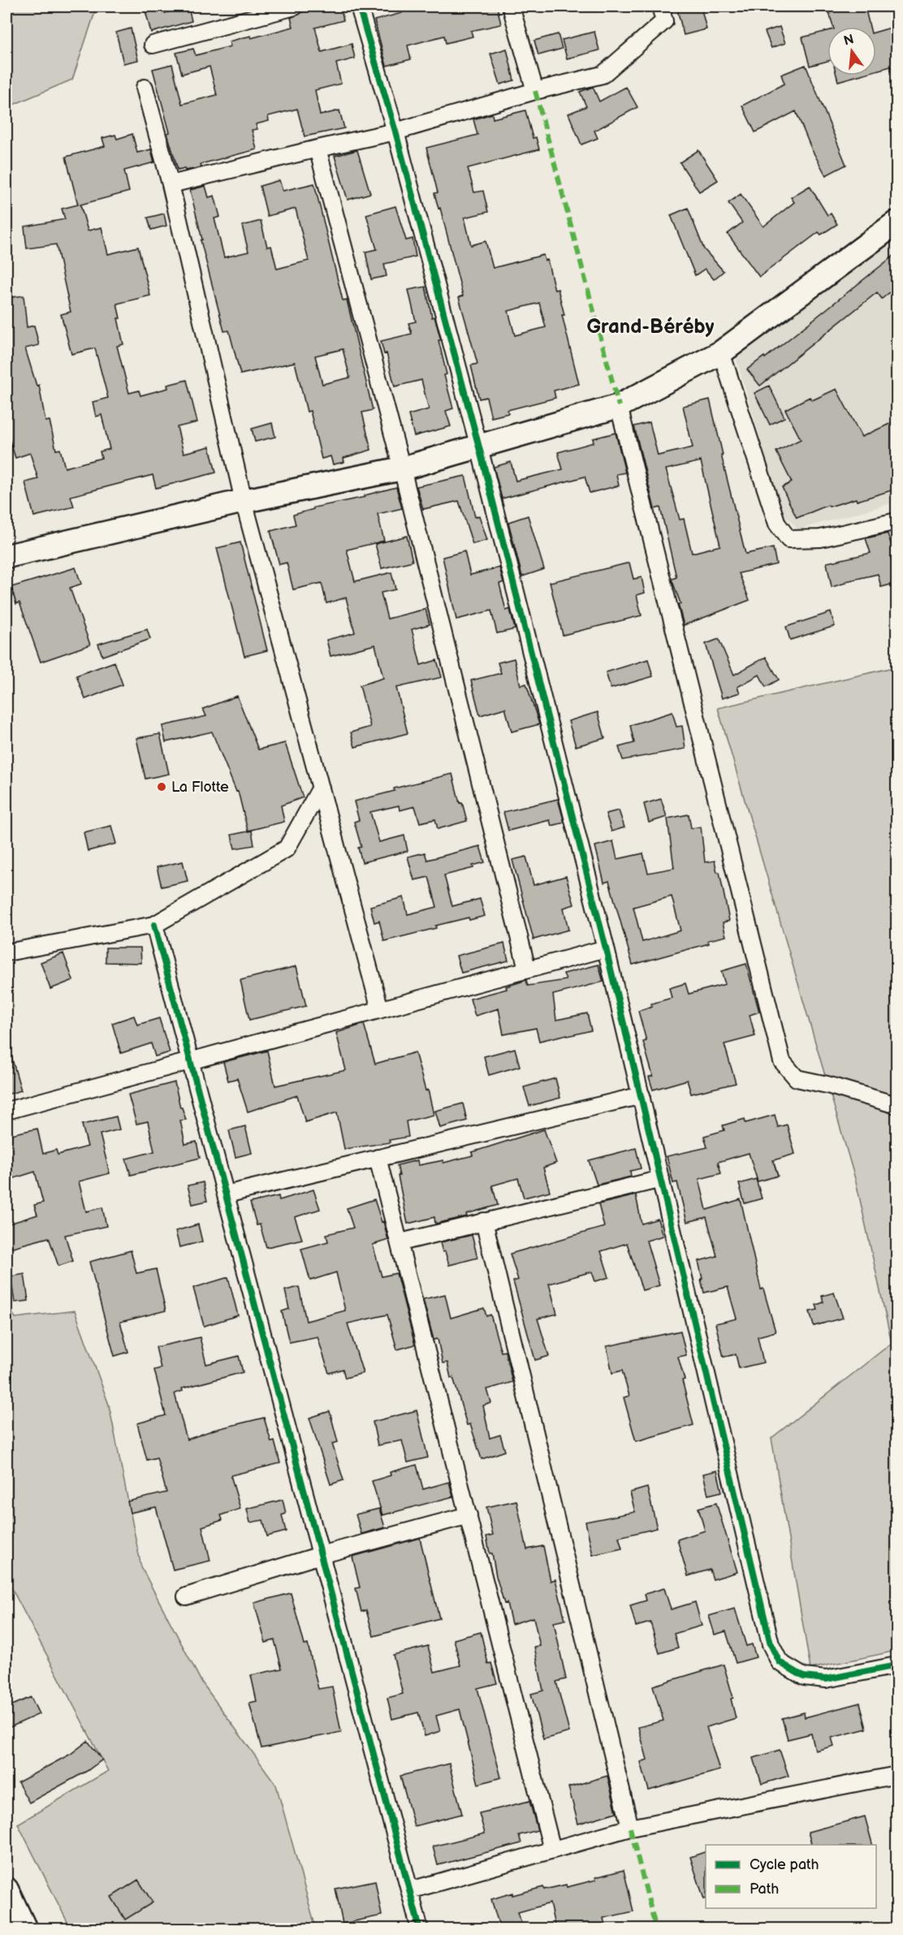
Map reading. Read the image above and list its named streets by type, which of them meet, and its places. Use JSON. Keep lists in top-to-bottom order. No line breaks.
{"districts":["Grand-Béréby"],"places":["La Flotte"],"legend":["Cycle path","Path"],"north":"top"}
